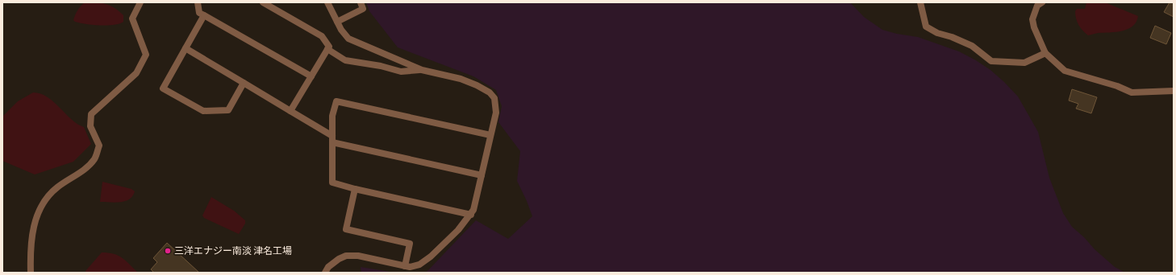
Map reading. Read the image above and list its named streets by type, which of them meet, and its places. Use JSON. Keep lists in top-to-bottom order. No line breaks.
{"places":["三洋エナジー南淡 津名工場"]}
